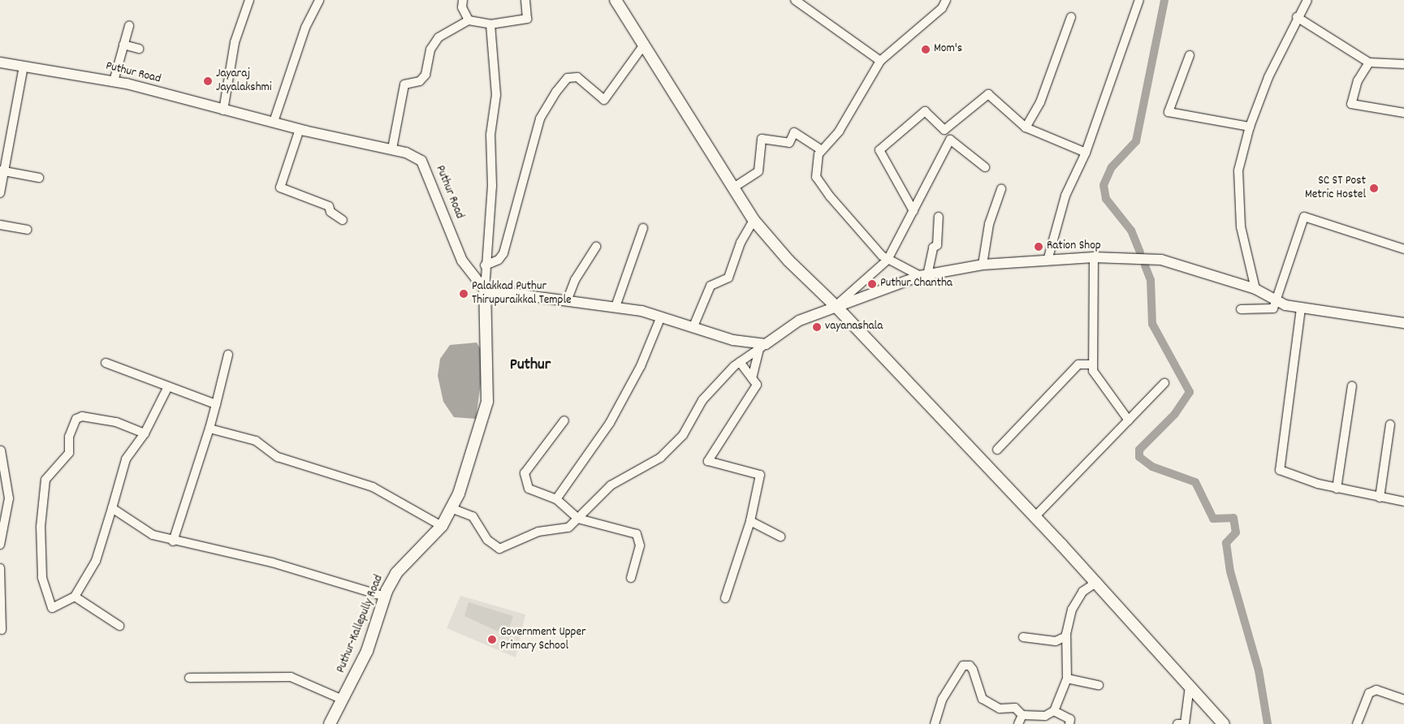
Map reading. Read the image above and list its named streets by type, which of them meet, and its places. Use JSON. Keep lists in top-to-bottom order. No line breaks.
{"streets":{"main road":["Puthur-Kallepully Road"],"street":["Puthur Road"]},"crossings":[["Puthur Road","Puthur-Kallepully Road"]],"districts":["Puthur"],"places":["Mom's","Jayaraj Jayalakshmi","SC ST Post Metric Hostel","Ration Shop","Puthur Chantha","Palakkad Puthur Thirupuraikkal Temple","vayanashala","Government Upper Primary School"]}
